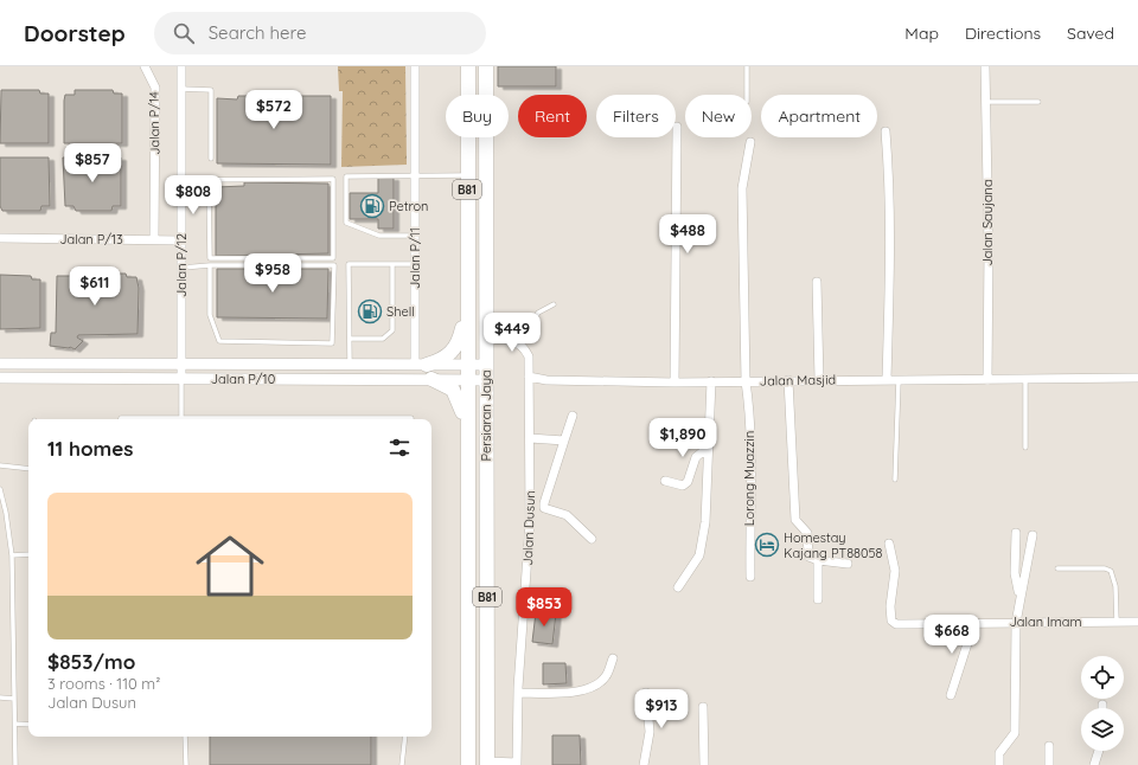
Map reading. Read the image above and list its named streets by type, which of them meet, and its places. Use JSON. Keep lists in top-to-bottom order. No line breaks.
{"streets":{"main road":["B81","Persiaran Jaya"],"street":["Jalan P/14","Jalan Saujana","Jalan P/13","Jalan P/11","Jalan P/12","Jalan P/10","Jalan Masjid","Lorong Muazzin","Jalan Dusun","Jalan Imam"]},"crossings":[["Jalan P/14","Jalan P/13"],["Jalan Saujana","Jalan Masjid"],["Jalan P/13","Jalan P/12"],["Jalan P/11","Jalan P/10"],["Jalan P/12","Jalan P/10"],["Jalan P/10","Persiaran Jaya"],["Jalan Masjid","Lorong Muazzin"],["Jalan Masjid","Jalan Dusun"]],"places":{"fuel station":["Petron","Shell"],"hotel":["Homestay Kajang PT88058"]},"page":{"header":"Doorstep","search":"Search here","nav":["Map","Directions","Saved"],"price":["$572","$857","$808","$488","$958","$611","$449","$1,890","$853","$668","$913"],"chip":["Buy","Rent","Filters","New","Apartment"],"heading":"11 homes","list":[{"name":"$853/mo","note":"3 rooms · 110 m² · Jalan Dusun"}]}}
